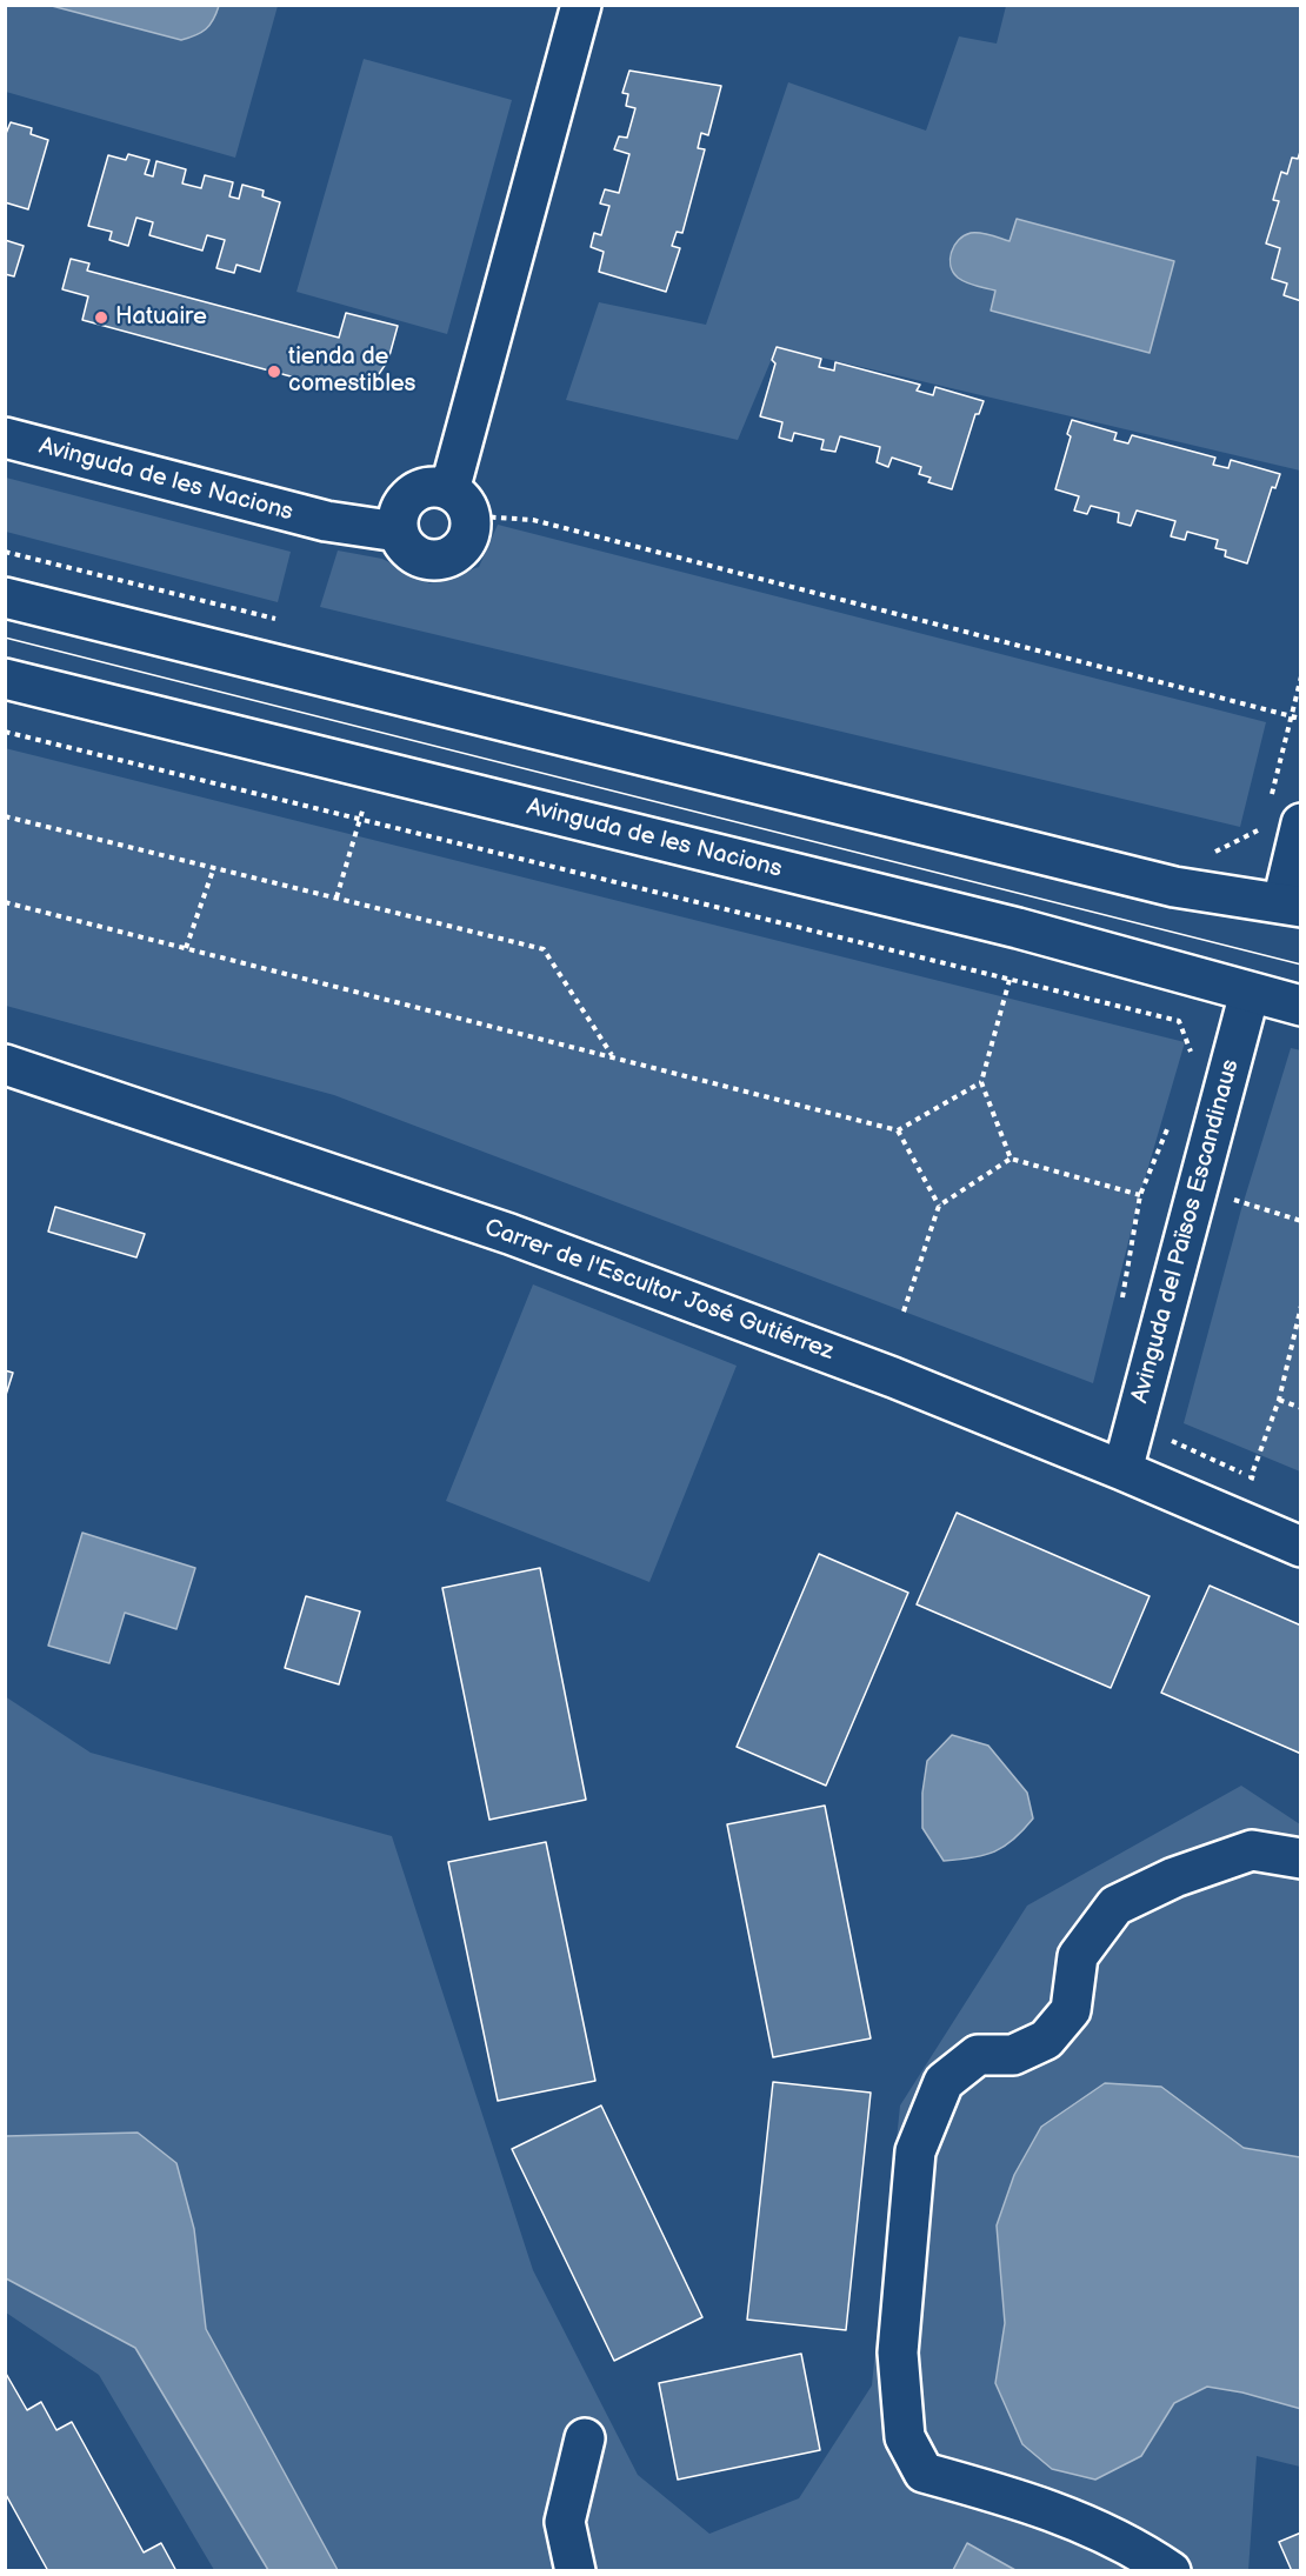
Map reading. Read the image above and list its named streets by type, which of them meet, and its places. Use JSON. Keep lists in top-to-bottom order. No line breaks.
{"streets":{"street":["Avinguda de les Nacions","Avinguda del Països Escandinaus","Carrer de l'Escultor José Gutiérrez"]},"crossings":[["Avinguda de les Nacions","Avinguda del Països Escandinaus"],["Avinguda del Països Escandinaus","Carrer de l'Escultor José Gutiérrez"]],"places":["Hatuaire","tienda de comestibles"]}
